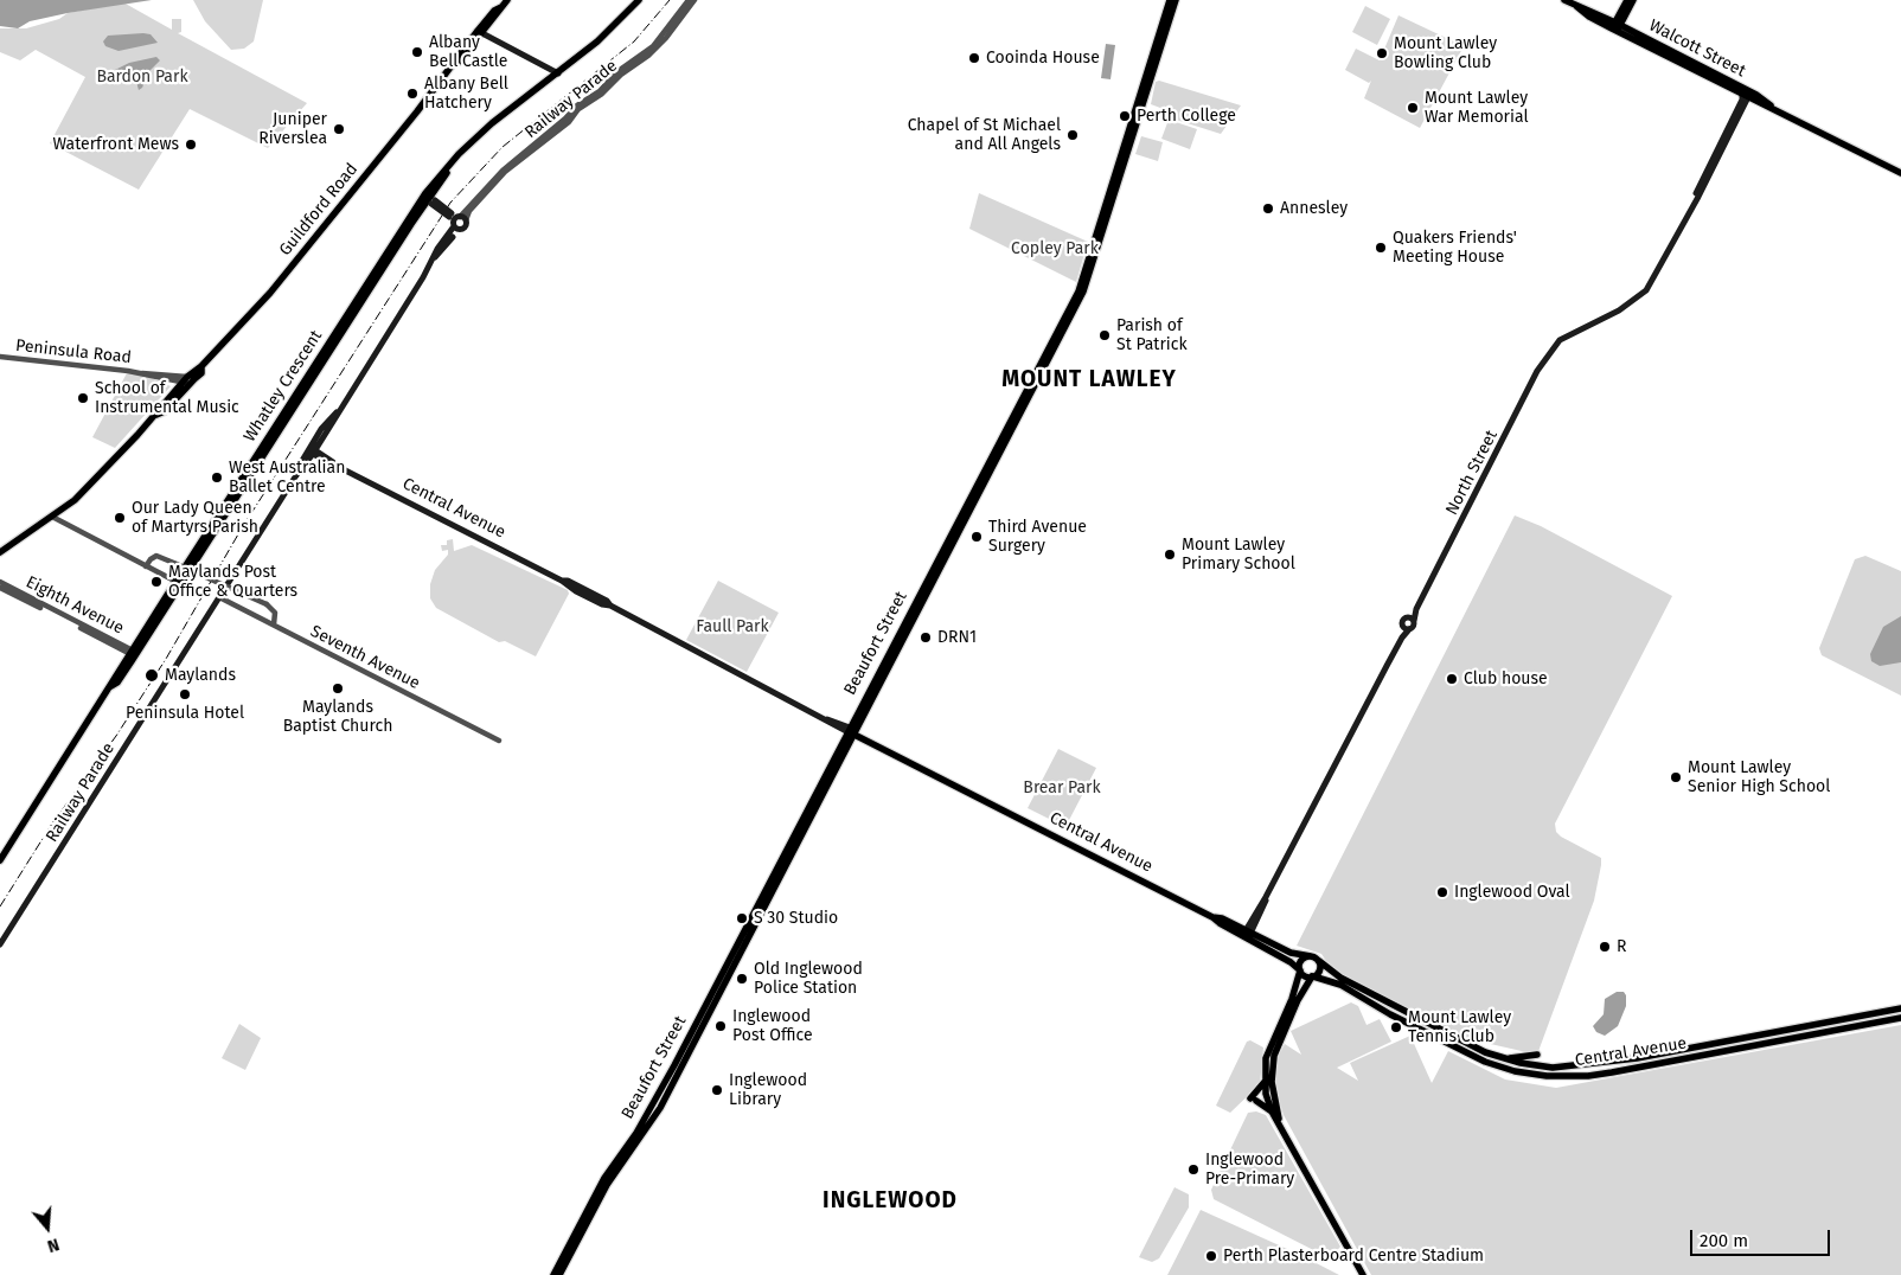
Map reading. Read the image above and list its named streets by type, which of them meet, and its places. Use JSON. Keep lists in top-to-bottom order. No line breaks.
{"streets":{"main road":["Walcott Street","Railway Parade","Guildford Road","Whatley Crescent","North Street","Central Avenue","Beaufort Street"],"street":["Peninsula Road","Eighth Avenue","Seventh Avenue"]},"crossings":[["Walcott Street","North Street"],["Railway Parade","Central Avenue"],["Railway Parade","Seventh Avenue"],["Guildford Road","Peninsula Road"],["Whatley Crescent","Eighth Avenue"],["Central Avenue","Beaufort Street"]],"districts":["MOUNT LAWLEY","INGLEWOOD"],"parks":["Bardon Park","Copley Park","Faull Park","Brear Park"],"places":["Albany Bell Castle","Mount Lawley Bowling Club","Cooinda House","Albany Bell Hatchery","Mount Lawley War Memorial","Perth College","Juniper Riverslea","Chapel of St Michael and All Angels","Waterfront Mews","Annesley","Quakers Friends' Meeting House","Parish of St Patrick","School of Instrumental Music","West Australian Ballet Centre","Our Lady Queen of Martyrs Parish","Third Avenue Surgery","Mount Lawley Primary School","Maylands Post Office & Quarters","DRN1","Maylands","Club house","Maylands Baptist Church","Peninsula Hotel","Mount Lawley Senior High School","Inglewood Oval","S 30 Studio","R","Old Inglewood Police Station","Inglewood Post Office","Mount Lawley Tennis Club","Inglewood Library","Inglewood Pre-Primary","Perth Plasterboard Centre Stadium"],"scale_bar":"200 m","north":"bottom"}
